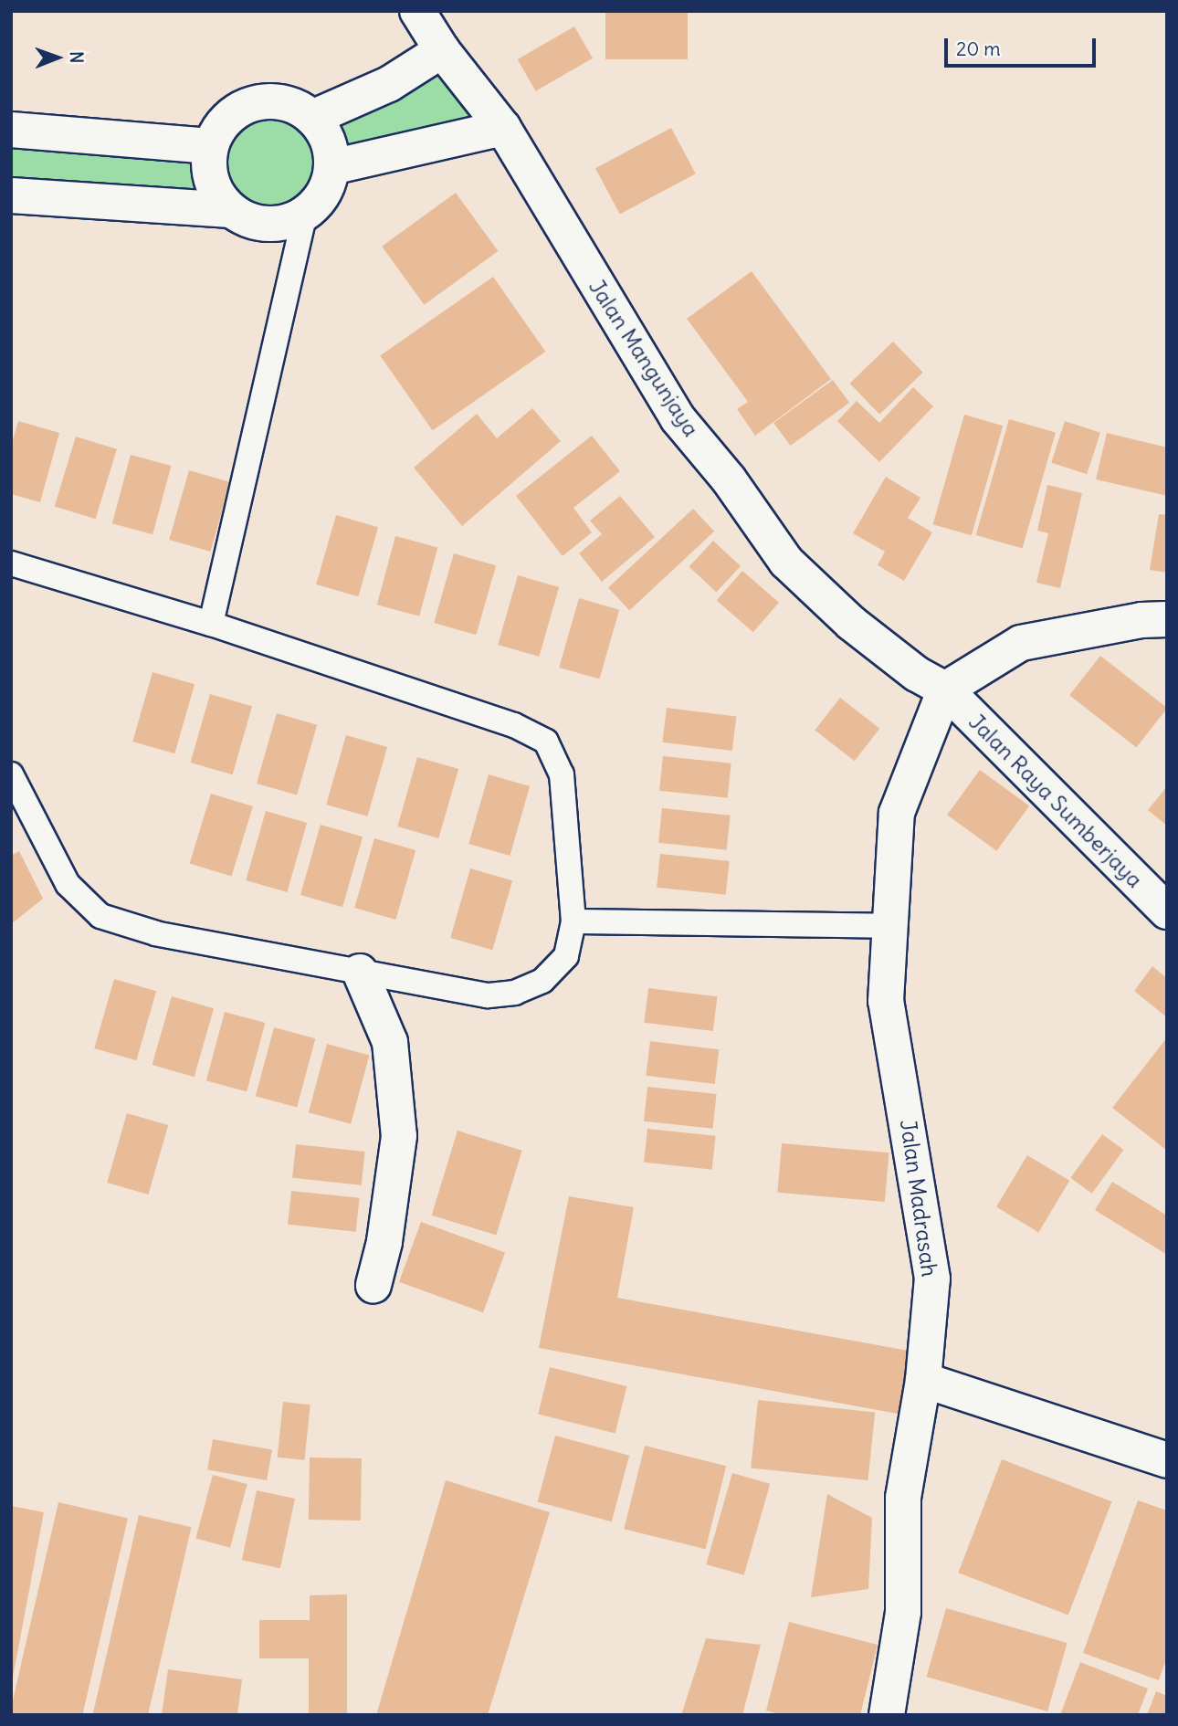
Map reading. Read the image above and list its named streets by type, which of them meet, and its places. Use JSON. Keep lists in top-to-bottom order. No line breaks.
{"streets":{"street":["Jalan Mangunjaya","Jalan Raya Sumberjaya","Jalan Madrasah"]},"crossings":[["Jalan Mangunjaya","Jalan Raya Sumberjaya"],["Jalan Mangunjaya","Jalan Madrasah"],["Jalan Raya Sumberjaya","Jalan Madrasah"]],"scale_bar":"20 m","north":"right"}
